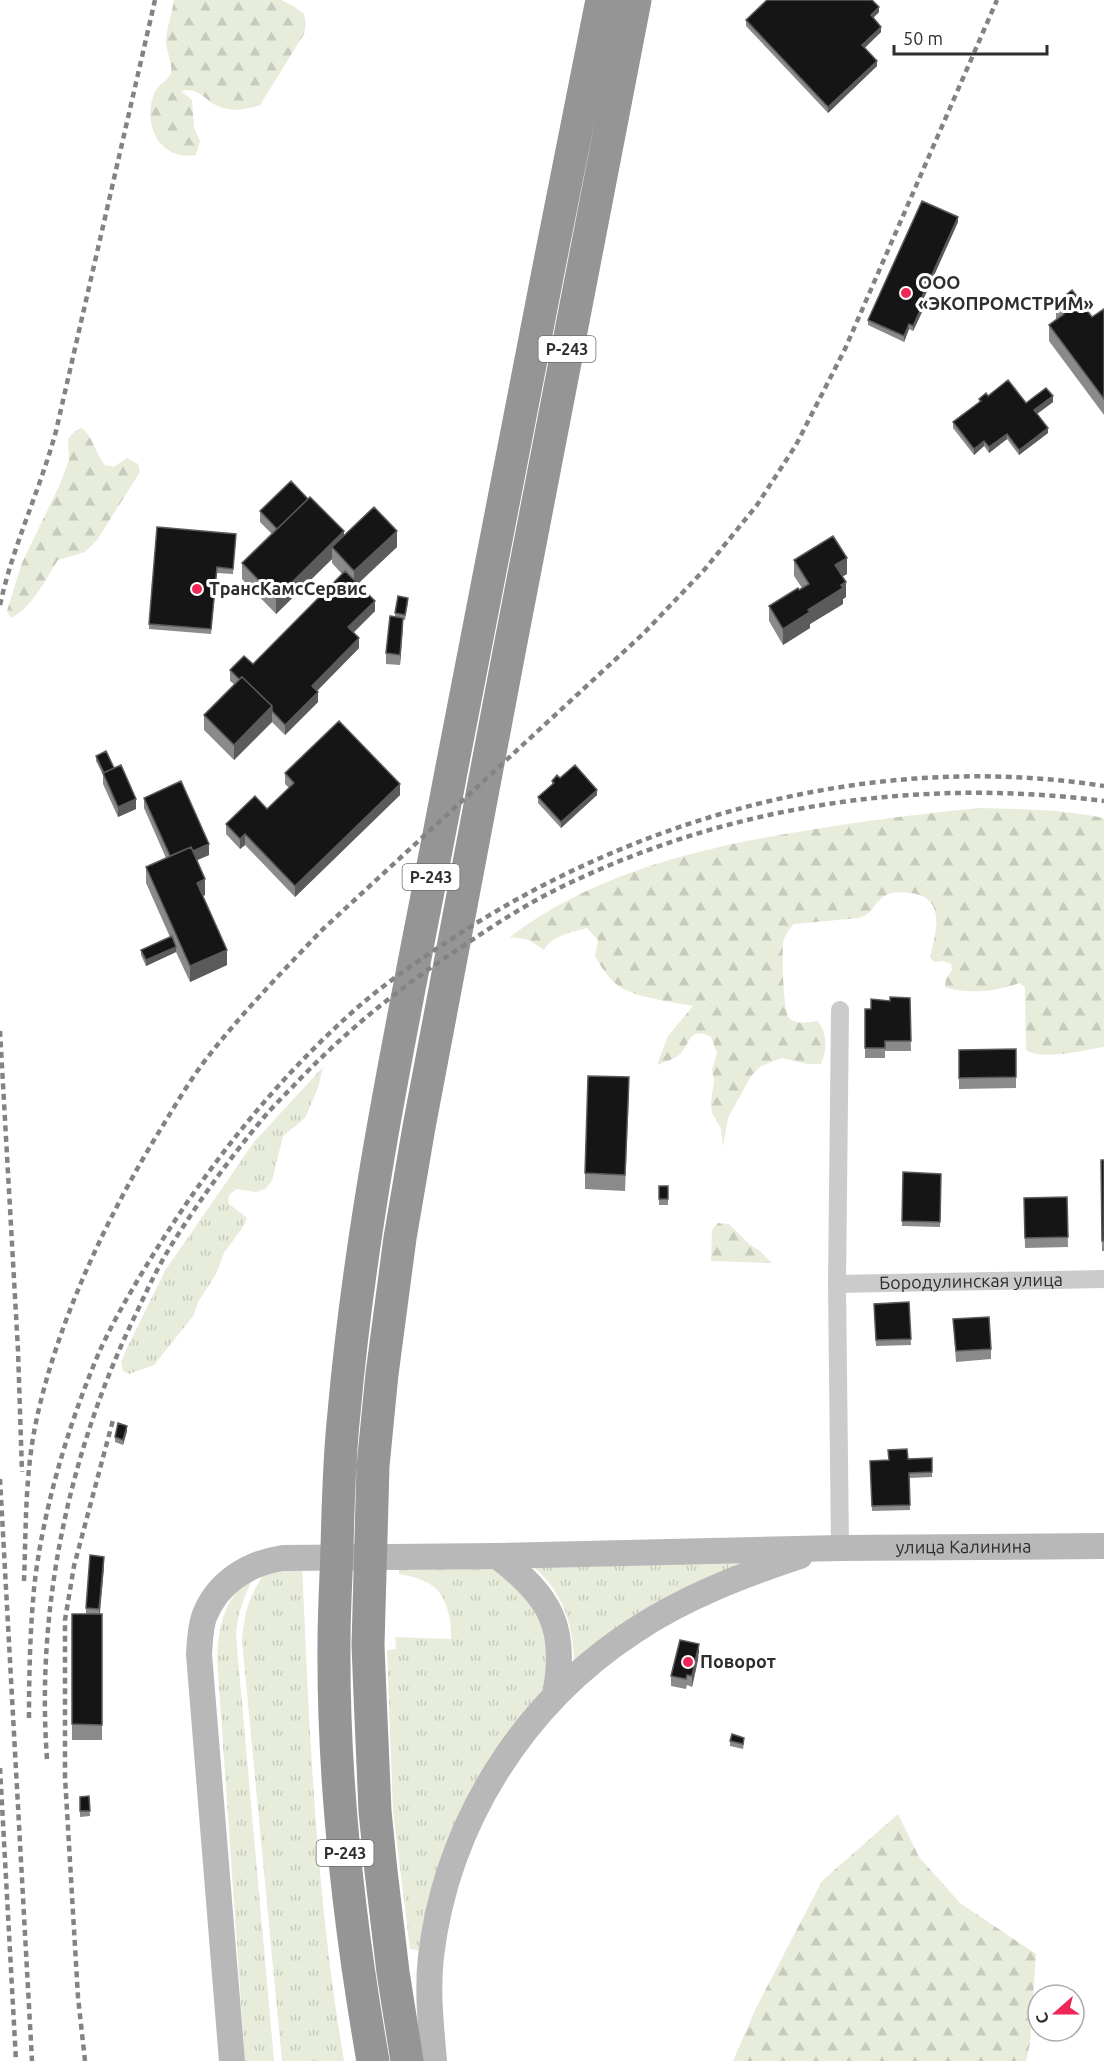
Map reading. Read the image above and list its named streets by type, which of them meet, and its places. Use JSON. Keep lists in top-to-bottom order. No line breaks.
{"streets":{"highway":["Р-243"],"main road":["улица Калинина"],"street":["Бородулинская улица"]},"places":["ООО «ЭКОПРОМСТРИМ»","ТрансКамсСервис","Поворот"],"scale_bar":"50 m","north":"left"}
